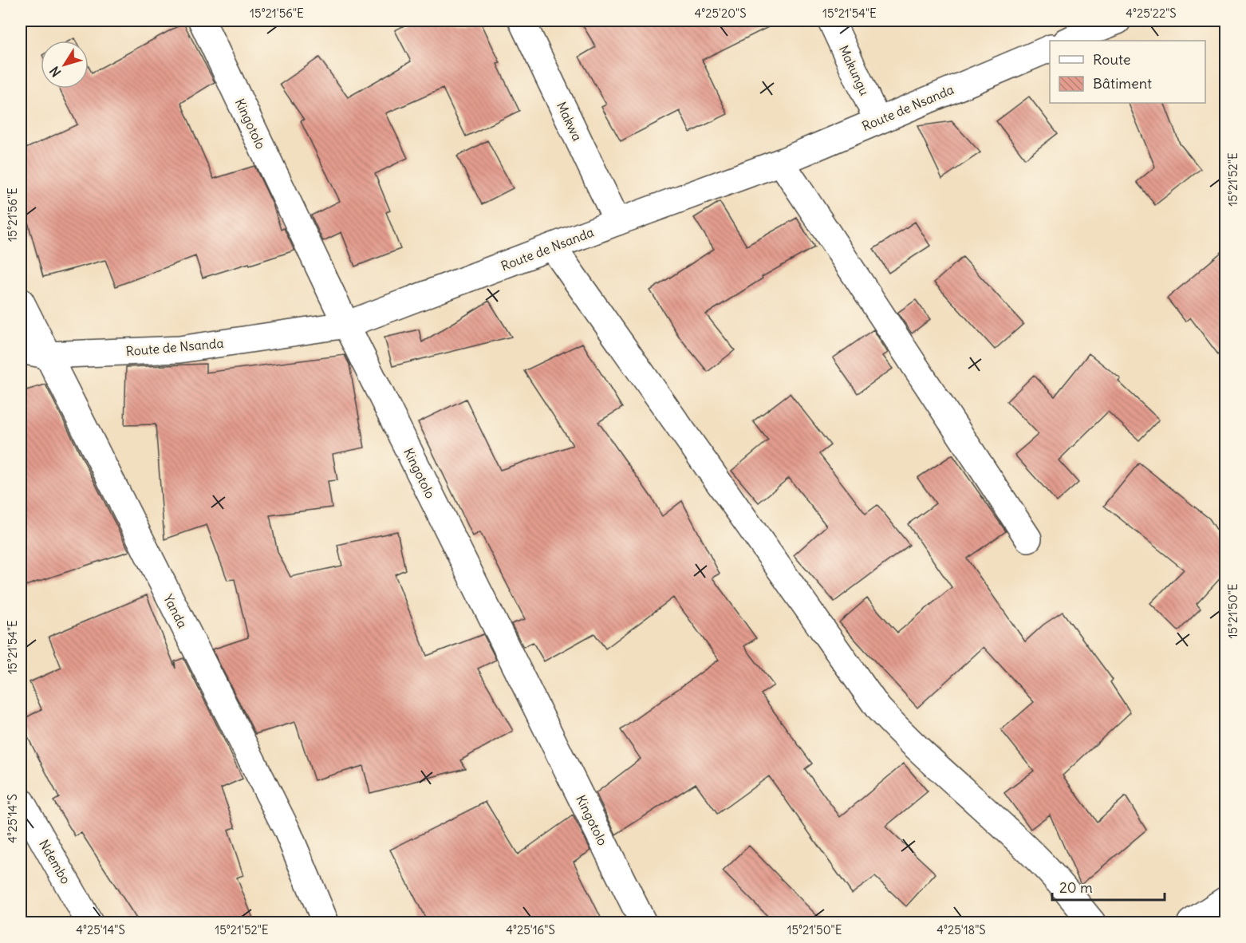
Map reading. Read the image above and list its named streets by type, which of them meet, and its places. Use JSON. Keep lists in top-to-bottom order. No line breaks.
{"streets":{"street":["Makungu","Route de Nsanda","Makwa","Kingotolo","Yanda","Ndembo"]},"crossings":[["Makungu","Route de Nsanda"],["Route de Nsanda","Makwa"],["Route de Nsanda","Kingotolo"],["Route de Nsanda","Yanda"]],"legend":["Route","Bâtiment"],"scale_bar":"20 m","north":"bottom left","coordinates":["15°21'56\"E","4°25'20\"S","15°21'54\"E","4°25'22\"S","15°21'52\"E","15°21'50\"E","4°25'14\"S","4°25'16\"S","4°25'18\"S"]}
